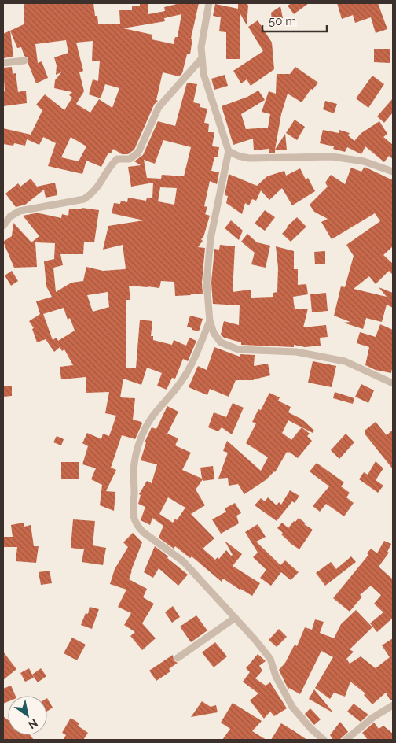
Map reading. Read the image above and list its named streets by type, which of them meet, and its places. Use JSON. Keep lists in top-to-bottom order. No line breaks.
{"scale_bar":"50 m","north":"bottom right"}
